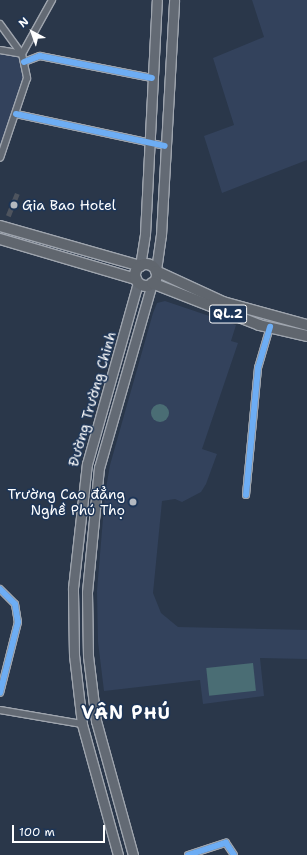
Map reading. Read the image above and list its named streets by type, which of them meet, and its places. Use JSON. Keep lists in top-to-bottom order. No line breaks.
{"streets":{"highway":["QL.2"],"main road":["Đường Trường Chinh"]},"crossings":[["QL.2","Đường Trường Chinh"]],"districts":["VÂN PHÚ"],"places":["Gia Bao Hotel","Trường Cao đẳng Nghề Phú Thọ"],"scale_bar":"100 m","north":"top left"}
